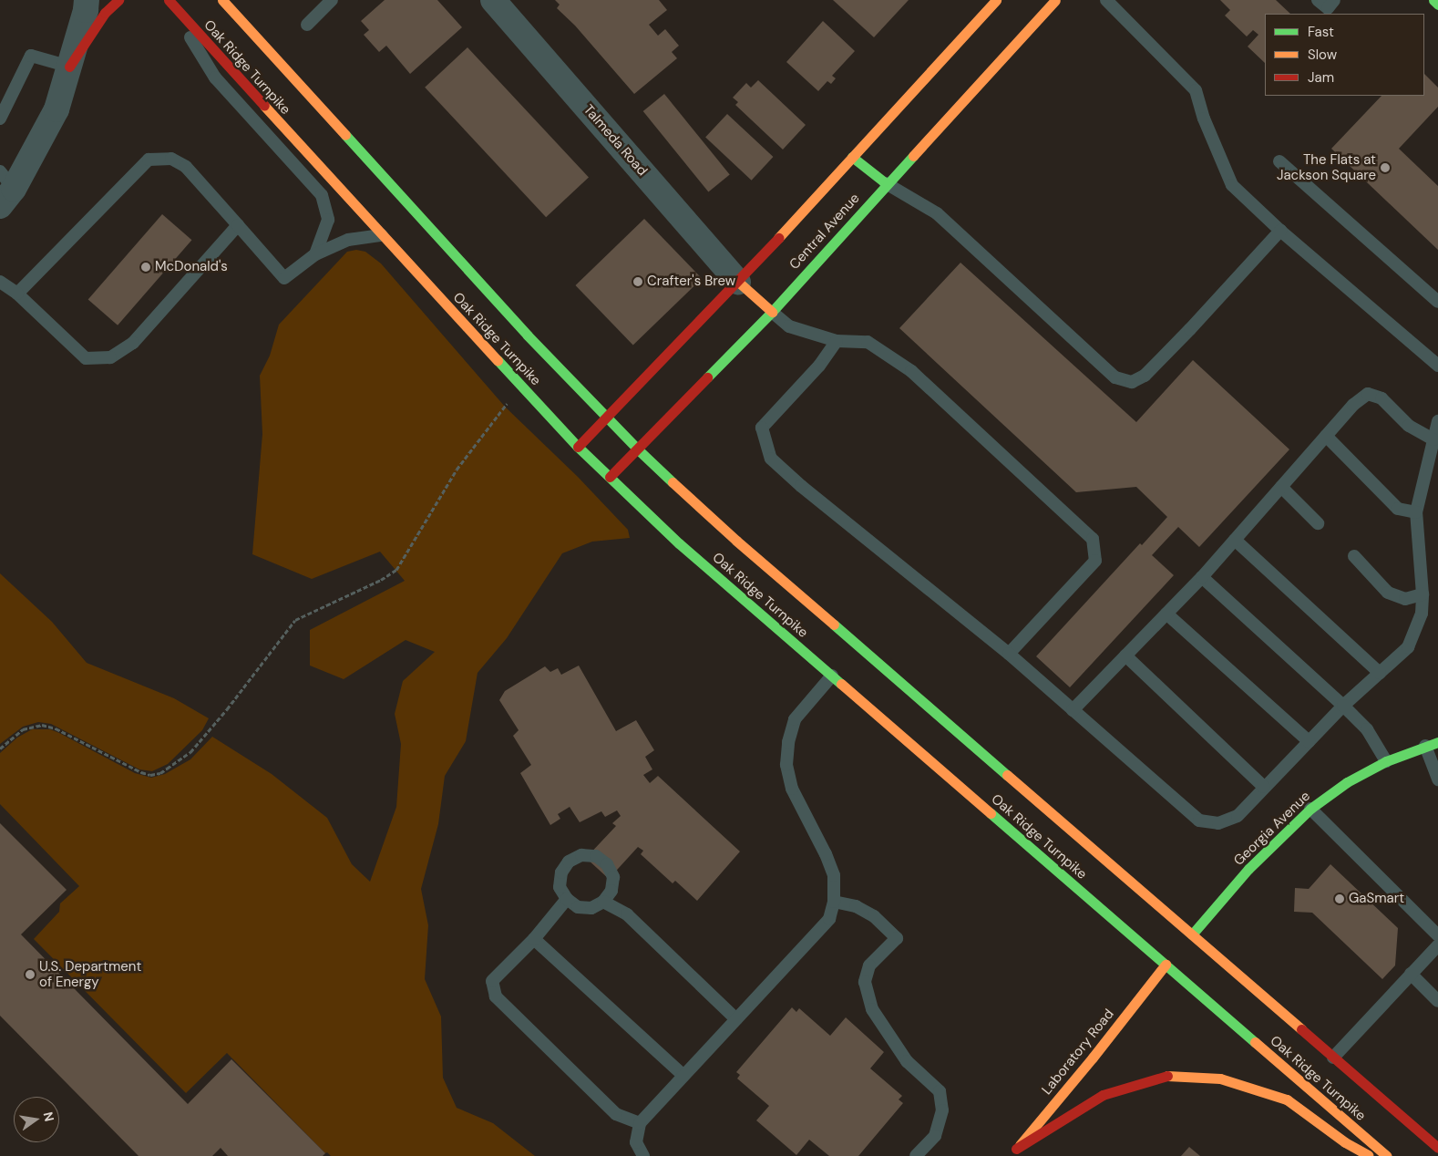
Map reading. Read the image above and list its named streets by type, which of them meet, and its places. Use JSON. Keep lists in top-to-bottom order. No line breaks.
{"streets":{"main road":["Oak Ridge Turnpike","Central Avenue","Georgia Avenue","Laboratory Road"],"street":["Talmeda Road"]},"crossings":[["Oak Ridge Turnpike","Central Avenue"],["Oak Ridge Turnpike","Georgia Avenue"],["Oak Ridge Turnpike","Laboratory Road"]],"places":["The Flats at Jackson Square","McDonald's","Crafter's Brew","GaSmart","U.S. Department of Energy"],"legend":["Fast","Slow","Jam"],"north":"right"}
